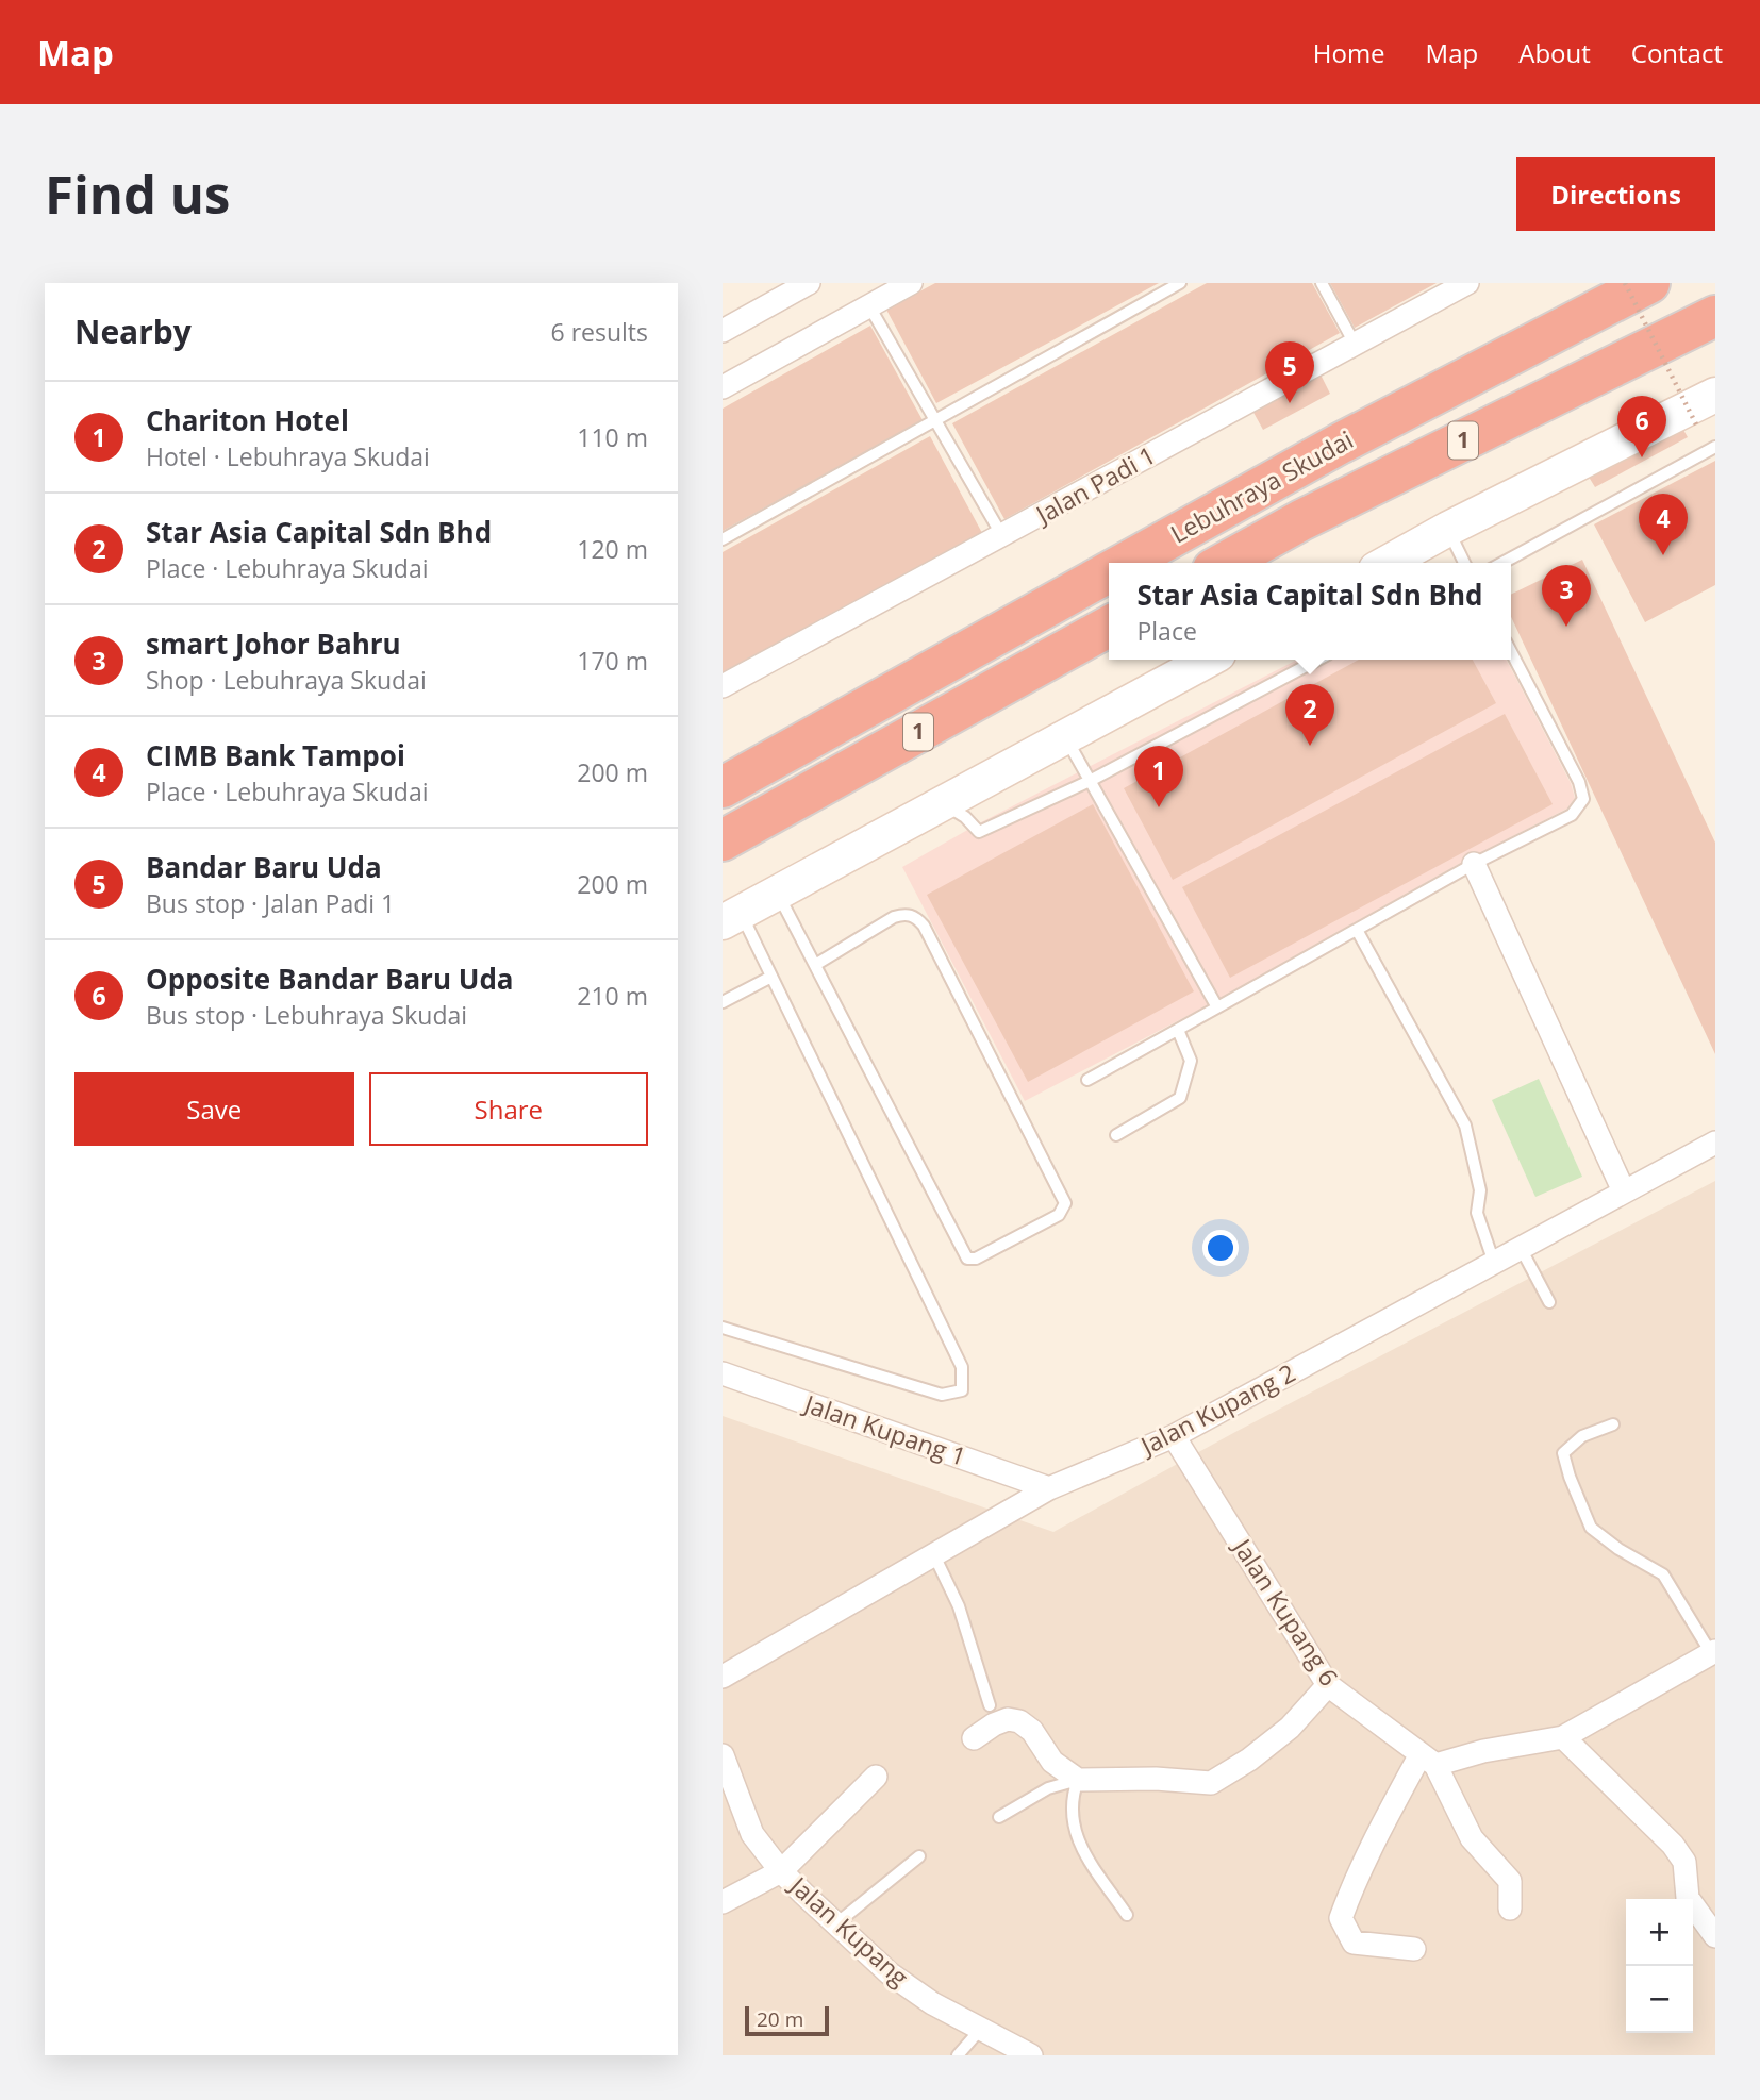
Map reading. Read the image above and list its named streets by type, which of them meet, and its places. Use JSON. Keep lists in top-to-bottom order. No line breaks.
{"streets":{"highway":["1","Lebuhraya Skudai"],"street":["Jalan Padi 1","Jalan Kupang 2","Jalan Kupang 1","Jalan Kupang 6","Jalan Kupang"]},"crossings":[["Jalan Kupang 2","Jalan Kupang 1"],["Jalan Kupang 2","Jalan Kupang 6"]],"scale_bar":"20 m","page":{"header":"Map","nav":["Home","Map","About","Contact"],"buttons":["Directions",["Save","Share"]],"title":"Find us","heading":["Nearby","6 results"],"pins":["5","6","4","3","2","1"],"list":[{"mark":"1","name":"Chariton Hotel","note":"Hotel · Lebuhraya Skudai","value":"110 m"},{"mark":"2","name":"Star Asia Capital Sdn Bhd","note":"Place · Lebuhraya Skudai","value":"120 m"},{"mark":"3","name":"smart Johor Bahru","note":"Shop · Lebuhraya Skudai","value":"170 m"},{"mark":"4","name":"CIMB Bank Tampoi","note":"Place · Lebuhraya Skudai","value":"200 m"},{"mark":"5","name":"Bandar Baru Uda","note":"Bus stop · Jalan Padi 1","value":"200 m"},{"mark":"6","name":"Opposite Bandar Baru Uda","note":"Bus stop · Lebuhraya Skudai","value":"210 m"}],"popup":["Star Asia Capital Sdn Bhd","Place"],"map_buttons":["+","−"],"scale":"20 m"}}
